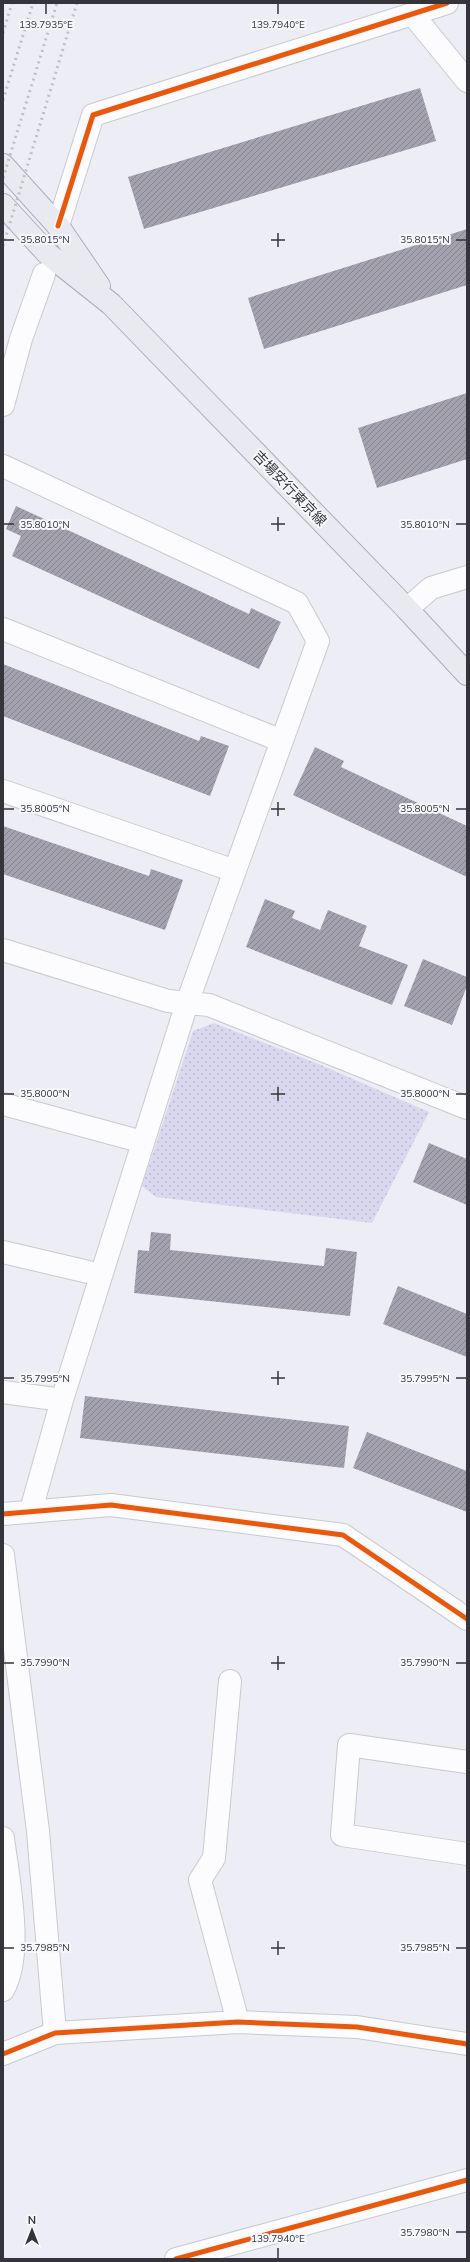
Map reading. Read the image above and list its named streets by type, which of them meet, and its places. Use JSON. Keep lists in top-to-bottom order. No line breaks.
{"streets":{"main road":["吉場安行東京線"]},"north":"top","coordinates":["139.7935°E","139.7940°E","35.8015°N","35.8010°N","35.8005°N","35.8000°N","35.7995°N","35.7990°N","35.7985°N","35.7980°N"]}
